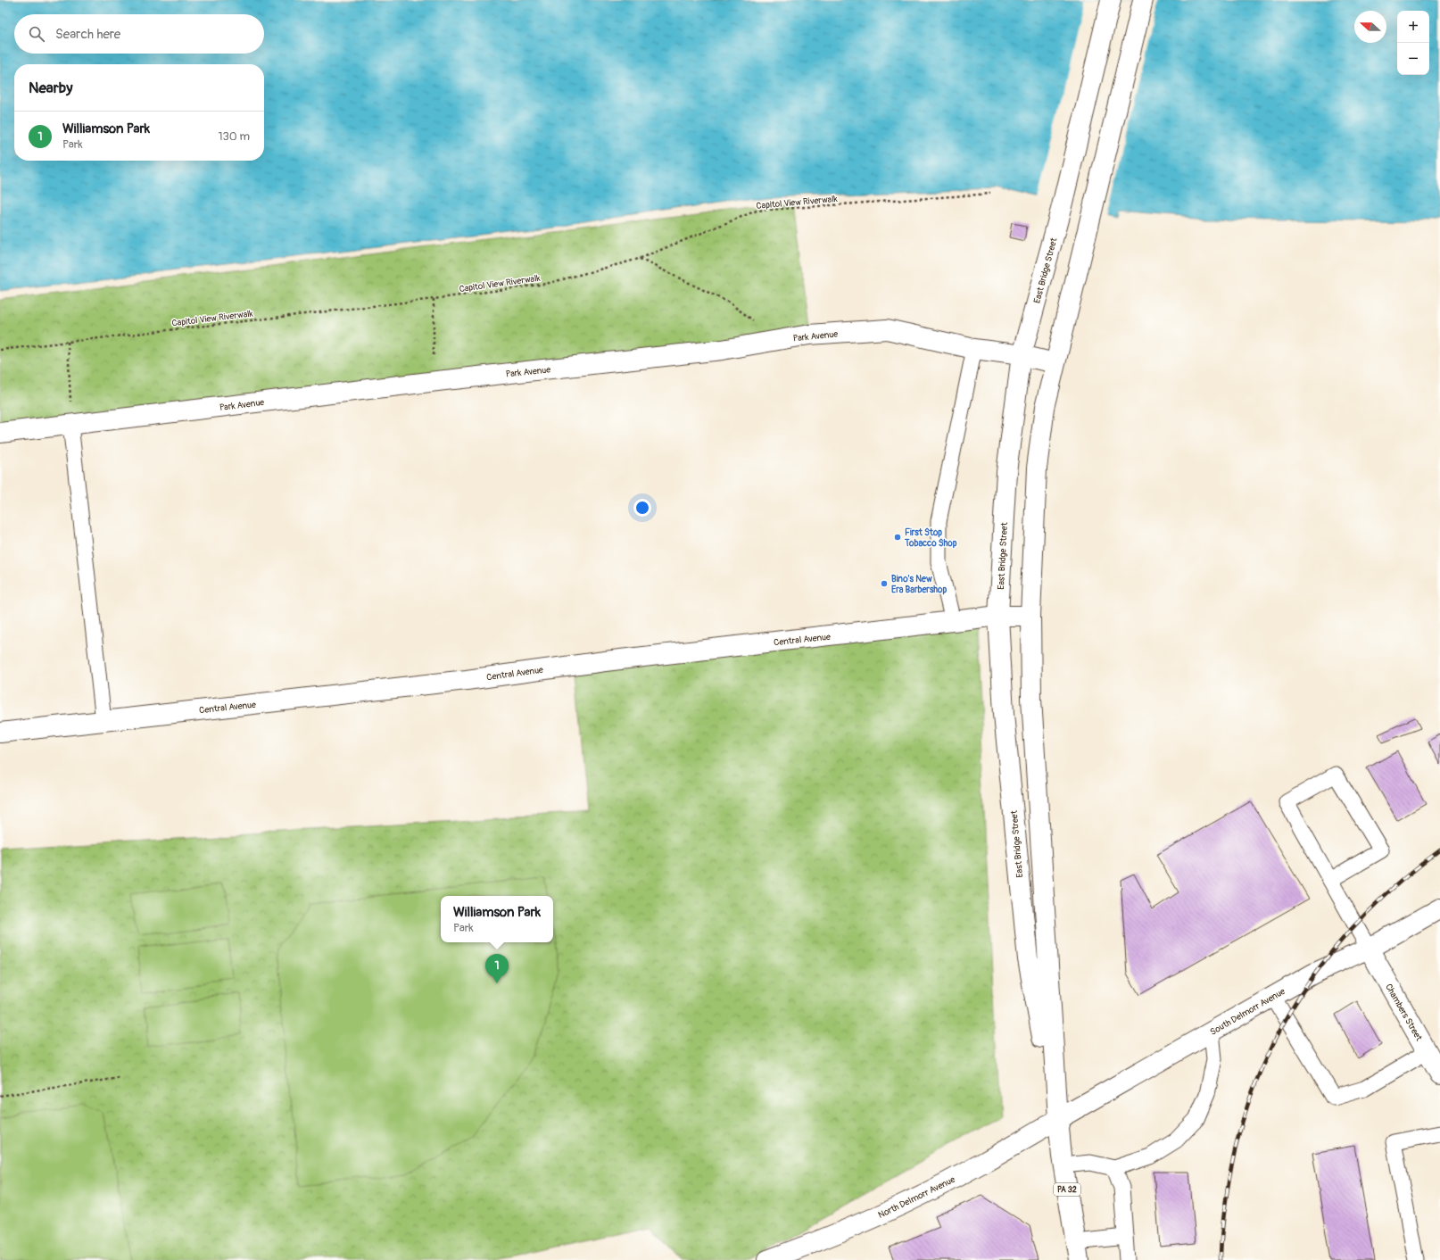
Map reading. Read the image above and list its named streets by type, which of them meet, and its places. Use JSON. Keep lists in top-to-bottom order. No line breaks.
{"streets":{"main road":["East Bridge Street","Park Avenue","Central Avenue","South Delmorr Avenue","Chambers Street","PA 32","North Delmorr Avenue"],"path":["Capitol View Riverwalk"]},"crossings":[["East Bridge Street","Park Avenue"],["East Bridge Street","Central Avenue"],["East Bridge Street","South Delmorr Avenue"],["East Bridge Street","North Delmorr Avenue"],["South Delmorr Avenue","Chambers Street"],["South Delmorr Avenue","North Delmorr Avenue"]],"places":["First Stop Tobacco Shop","Bino's New Era Barbershop"],"north":"left","page":{"map_buttons":["+","−"],"search":"Search here","heading":"Nearby","list":[{"mark":"1","name":"Williamson Park","note":"Park","value":"130 m"}],"popup":["Williamson Park","Park"],"pins":"1"}}
